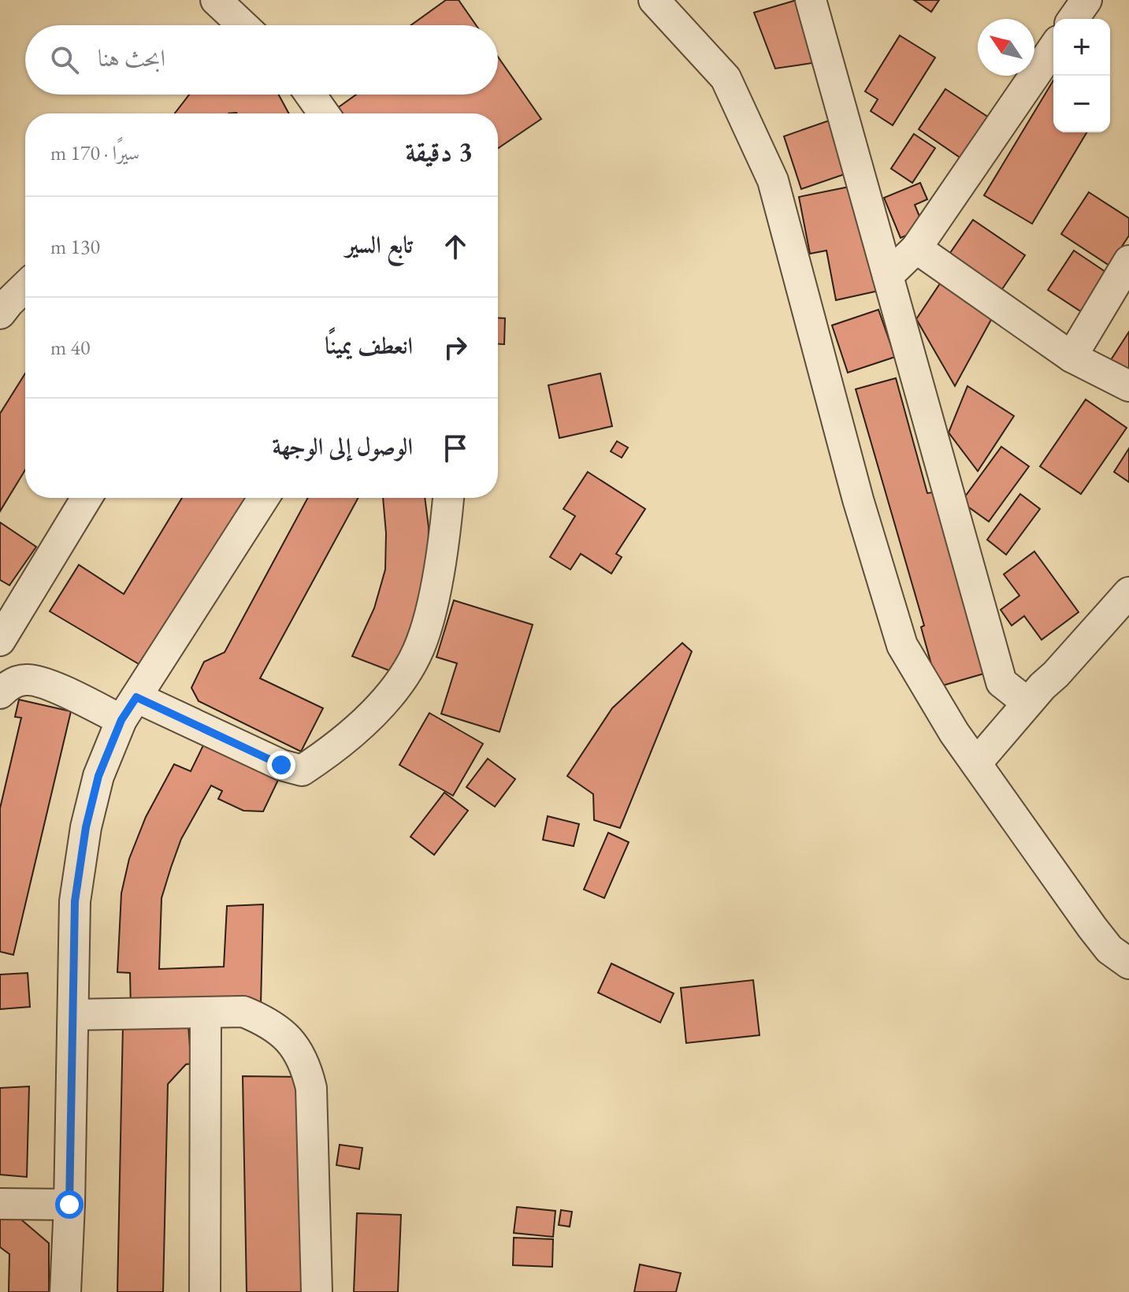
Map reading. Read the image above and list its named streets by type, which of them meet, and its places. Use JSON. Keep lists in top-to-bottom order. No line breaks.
{"north":"top left","page":{"map_buttons":["+","−"],"search":"ابحث هنا","heading":["3 دقيقة","سيرًا · 170 m"],"list":[["تابع السير","130 m"],["انعطف يمينًا","40 m"],"الوصول إلى الوجهة"]}}
